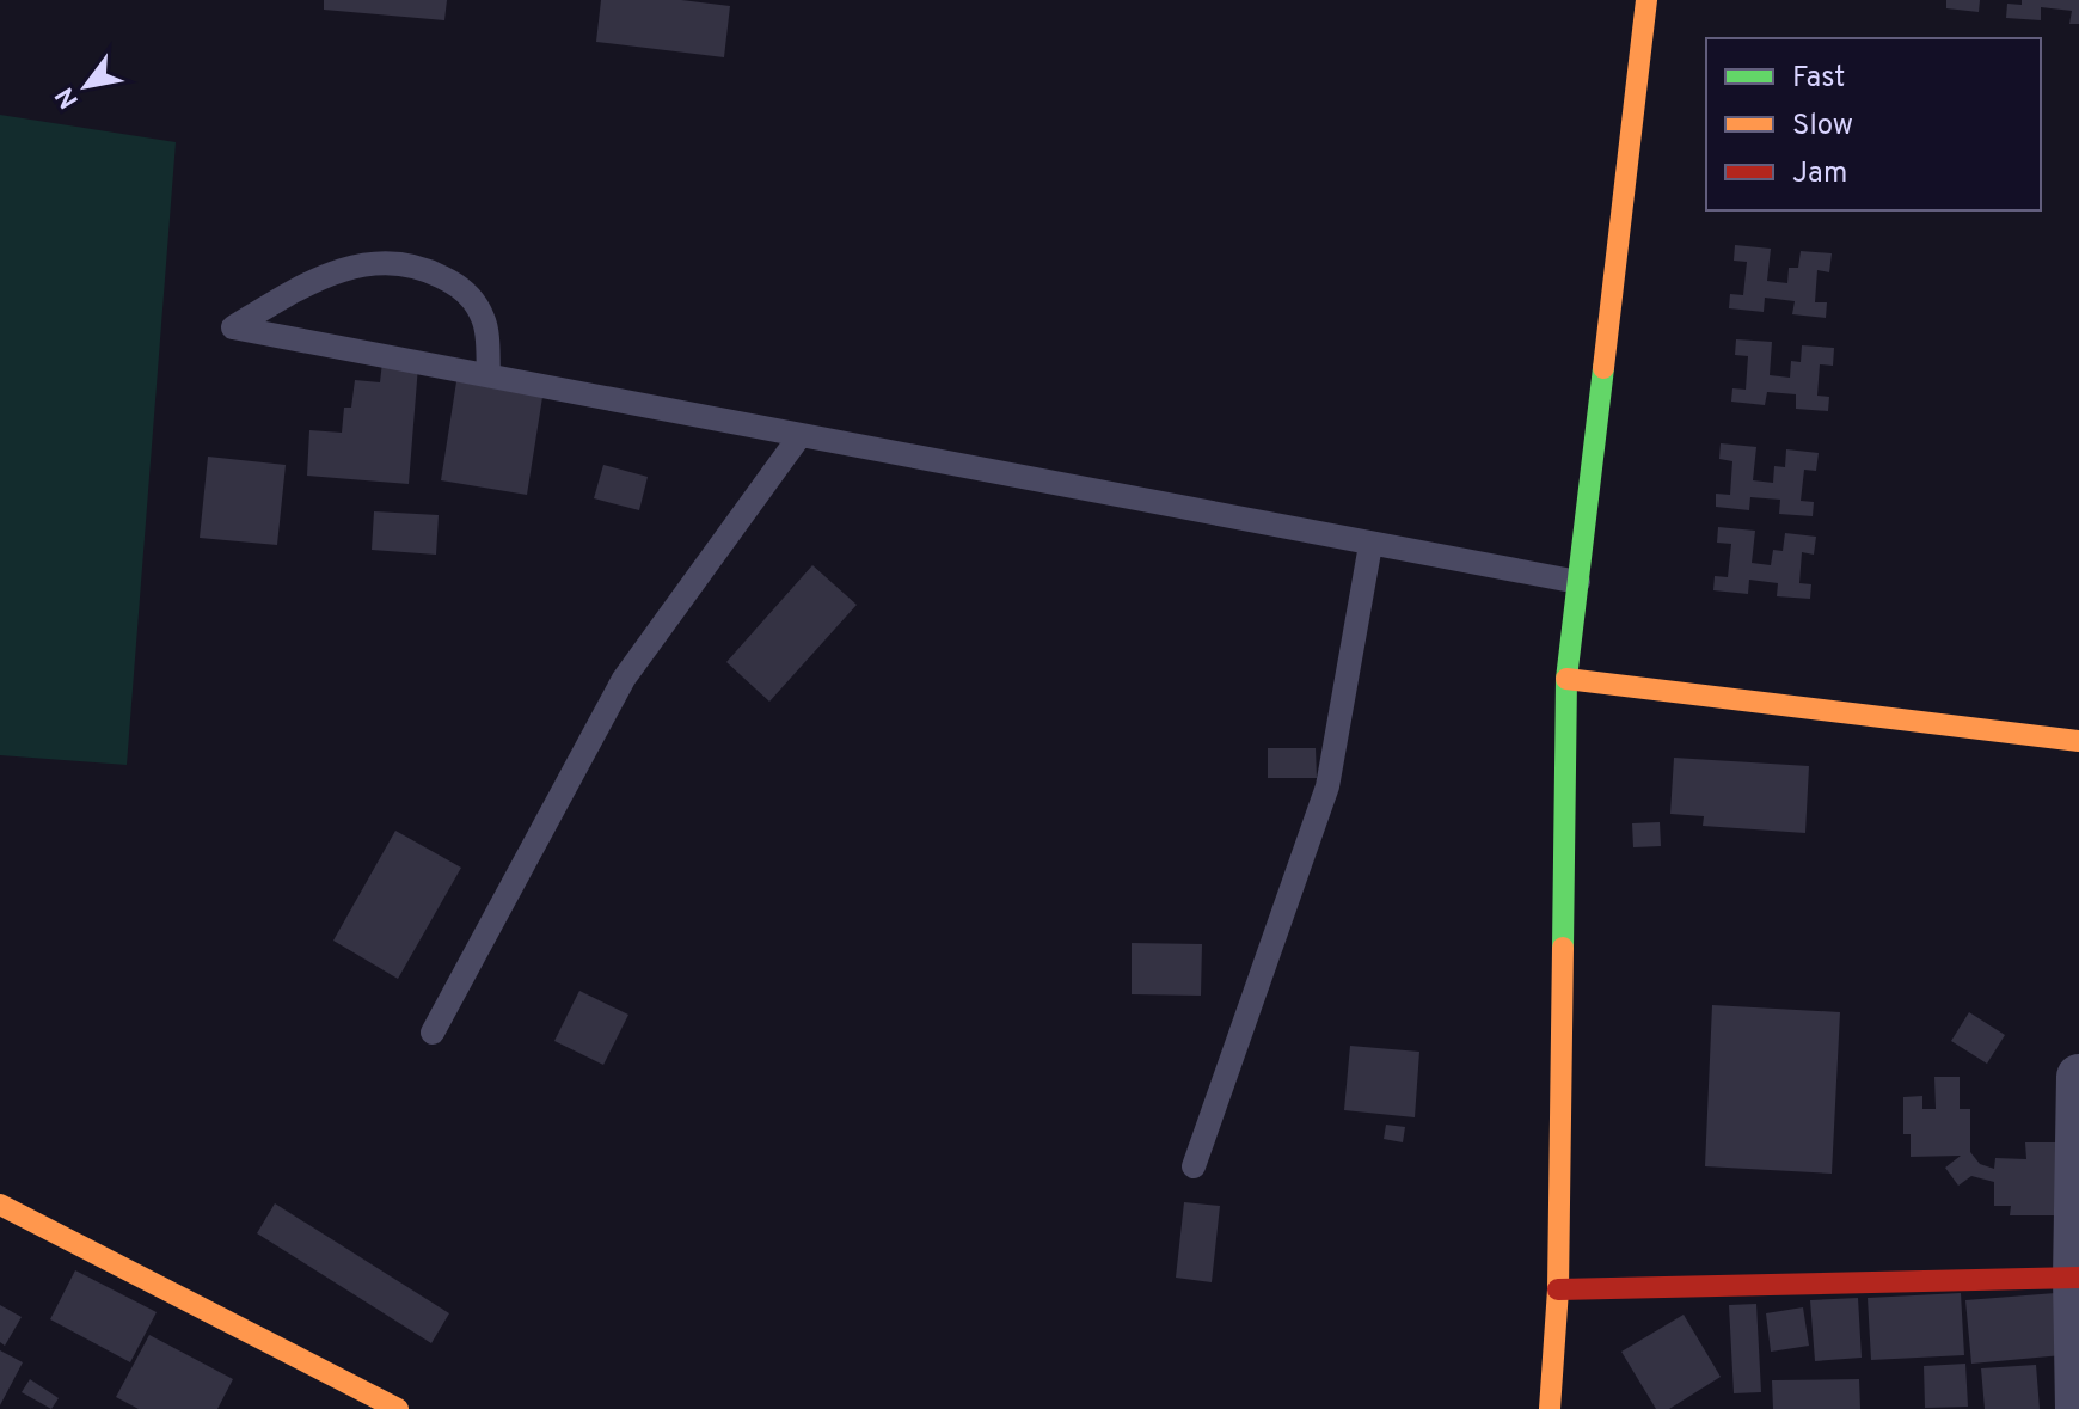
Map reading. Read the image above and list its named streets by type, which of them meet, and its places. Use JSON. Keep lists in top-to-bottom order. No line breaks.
{"legend":["Fast","Slow","Jam"],"north":"bottom left"}
